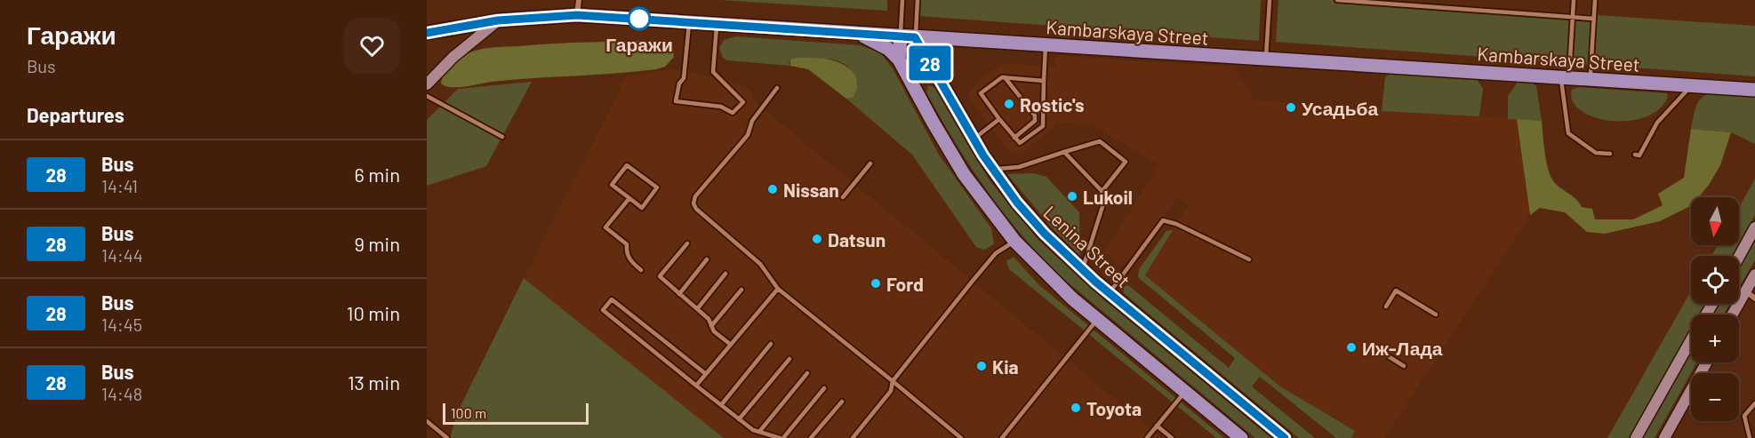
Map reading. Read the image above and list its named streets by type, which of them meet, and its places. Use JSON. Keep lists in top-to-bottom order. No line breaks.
{"streets":{"main road":["Kambarskaya Street","Lenina Street"]},"crossings":[["Kambarskaya Street","Lenina Street"]],"places":["Гаражи","Rostic's","Усадьба","Nissan","Lukoil","Datsun","Ford","Иж-Лада","Kia","Toyota"],"lines":["bus line 28"],"scale_bar":"100 m","north":"bottom","page":{"heading":[["Гаражи","Bus"],"Departures"],"on_map":"28","list":[{"mark":"28","name":"Bus","note":"14:41","value":"6 min"},{"mark":"28","name":"Bus","note":"14:44","value":"9 min"},{"mark":"28","name":"Bus","note":"14:45","value":"10 min"},{"mark":"28","name":"Bus","note":"14:48","value":"13 min"}],"map_buttons":["+","−"],"scale":"100 m"}}
